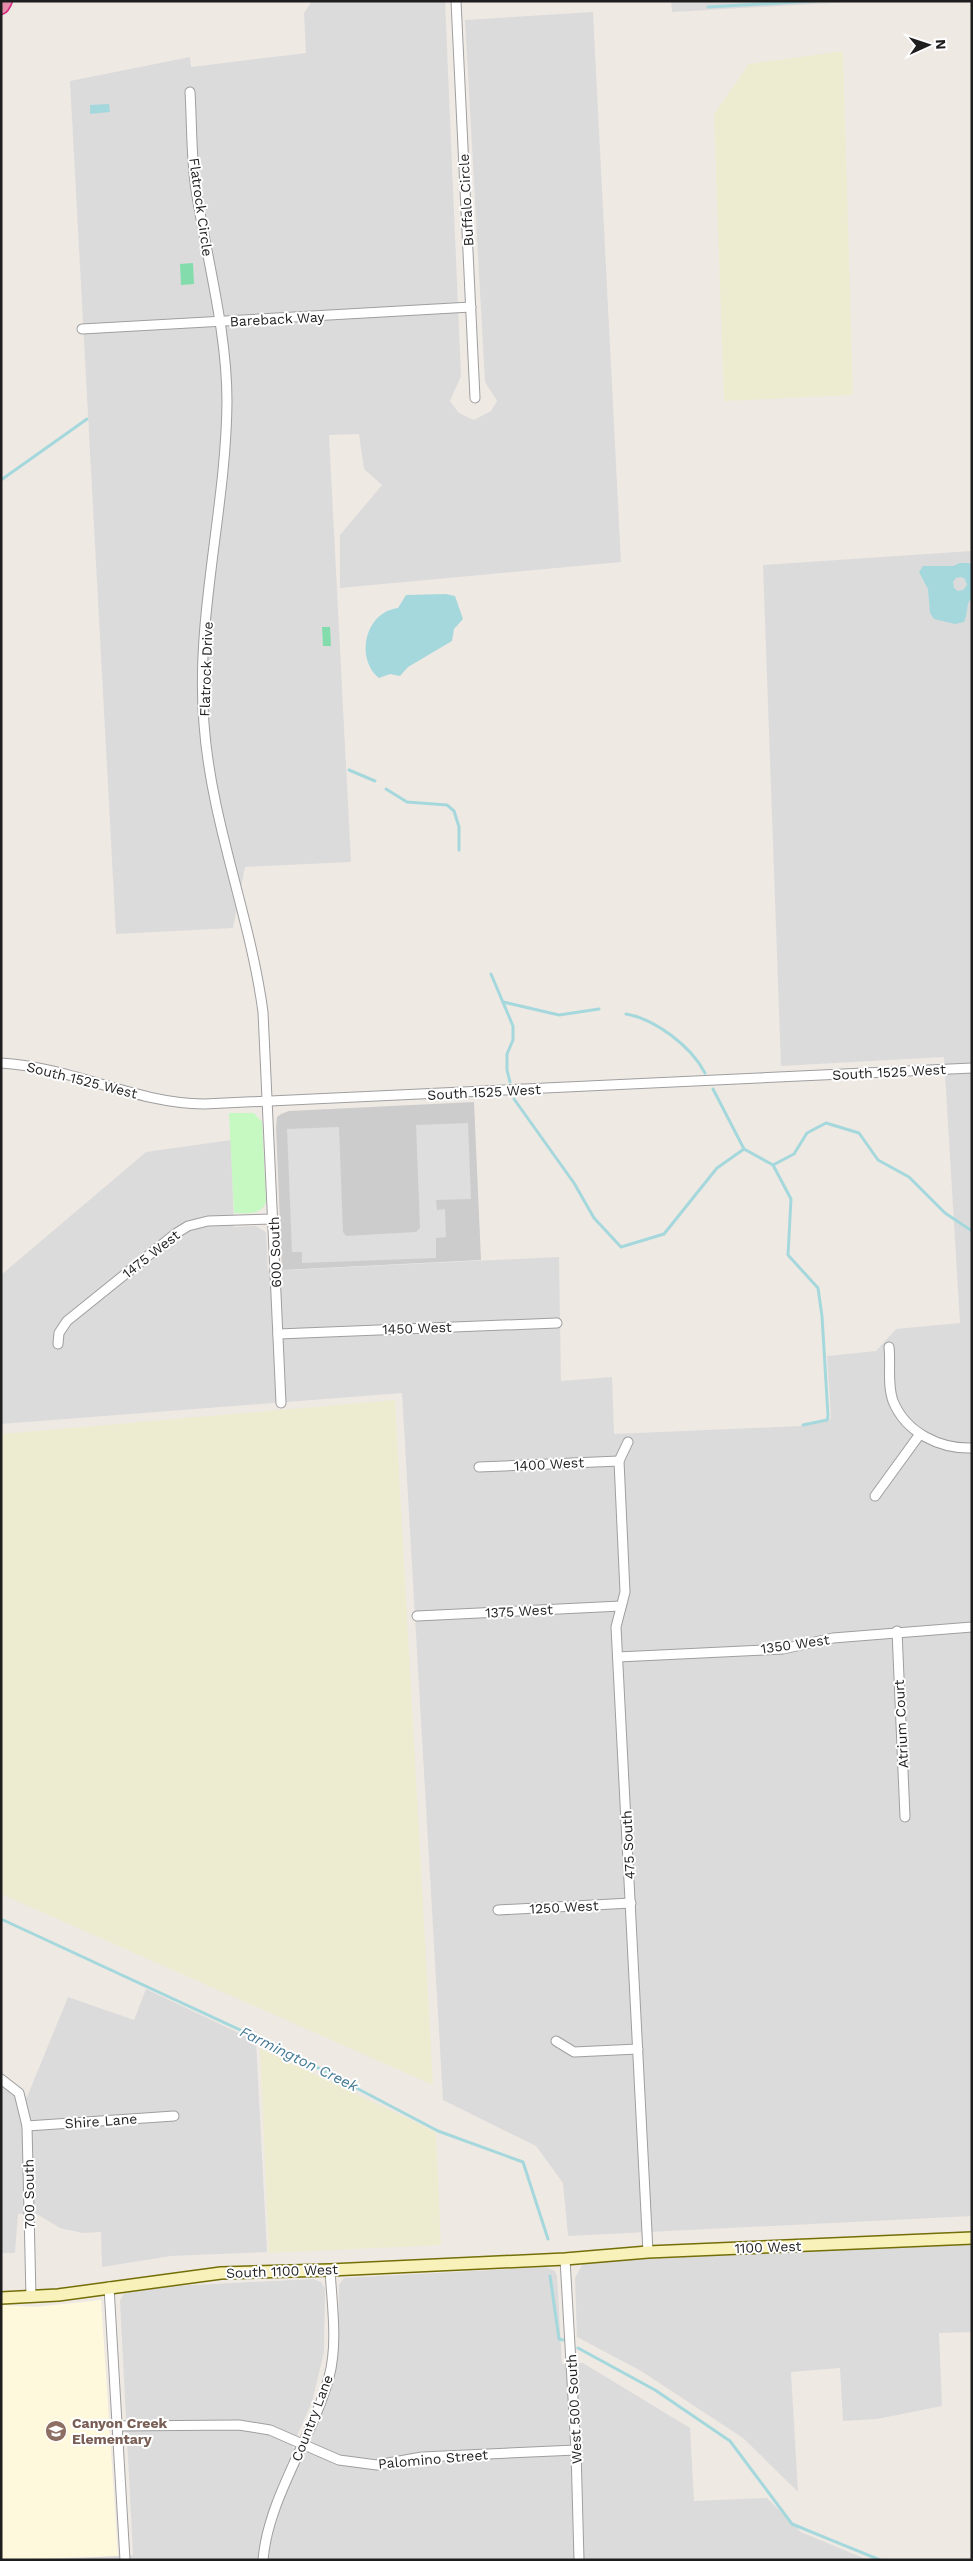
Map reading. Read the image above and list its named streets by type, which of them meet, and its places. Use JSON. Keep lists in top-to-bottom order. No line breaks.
{"streets":{"street":["Buffalo Circle","Flatrock Circle","Bareback Way","Flatrock Drive","South 1525 West","600 South","1475 West","1450 West","1400 West","1375 West","1350 West","Atrium Court","475 South","1250 West","Shire Lane","700 South","1100 West","South 1100 West","West 500 South","Country Lane","Palomino Street"]},"crossings":[["Buffalo Circle","Bareback Way"],["Flatrock Circle","Bareback Way"],["Flatrock Circle","Flatrock Drive"],["Bareback Way","Flatrock Drive"],["Flatrock Drive","South 1525 West"],["Flatrock Drive","600 South"],["South 1525 West","600 South"],["600 South","1475 West"],["600 South","1450 West"],["1400 West","475 South"],["1375 West","475 South"],["1350 West","Atrium Court"],["1350 West","475 South"],["475 South","1250 West"],["475 South","1100 West"],["Shire Lane","700 South"],["700 South","South 1100 West"],["1100 West","South 1100 West"],["1100 West","West 500 South"],["South 1100 West","West 500 South"],["South 1100 West","Country Lane"],["West 500 South","Palomino Street"],["Country Lane","Palomino Street"]],"water":["Farmington Creek"],"places":{"school or university":["Canyon Creek Elementary"]},"north":"right"}
